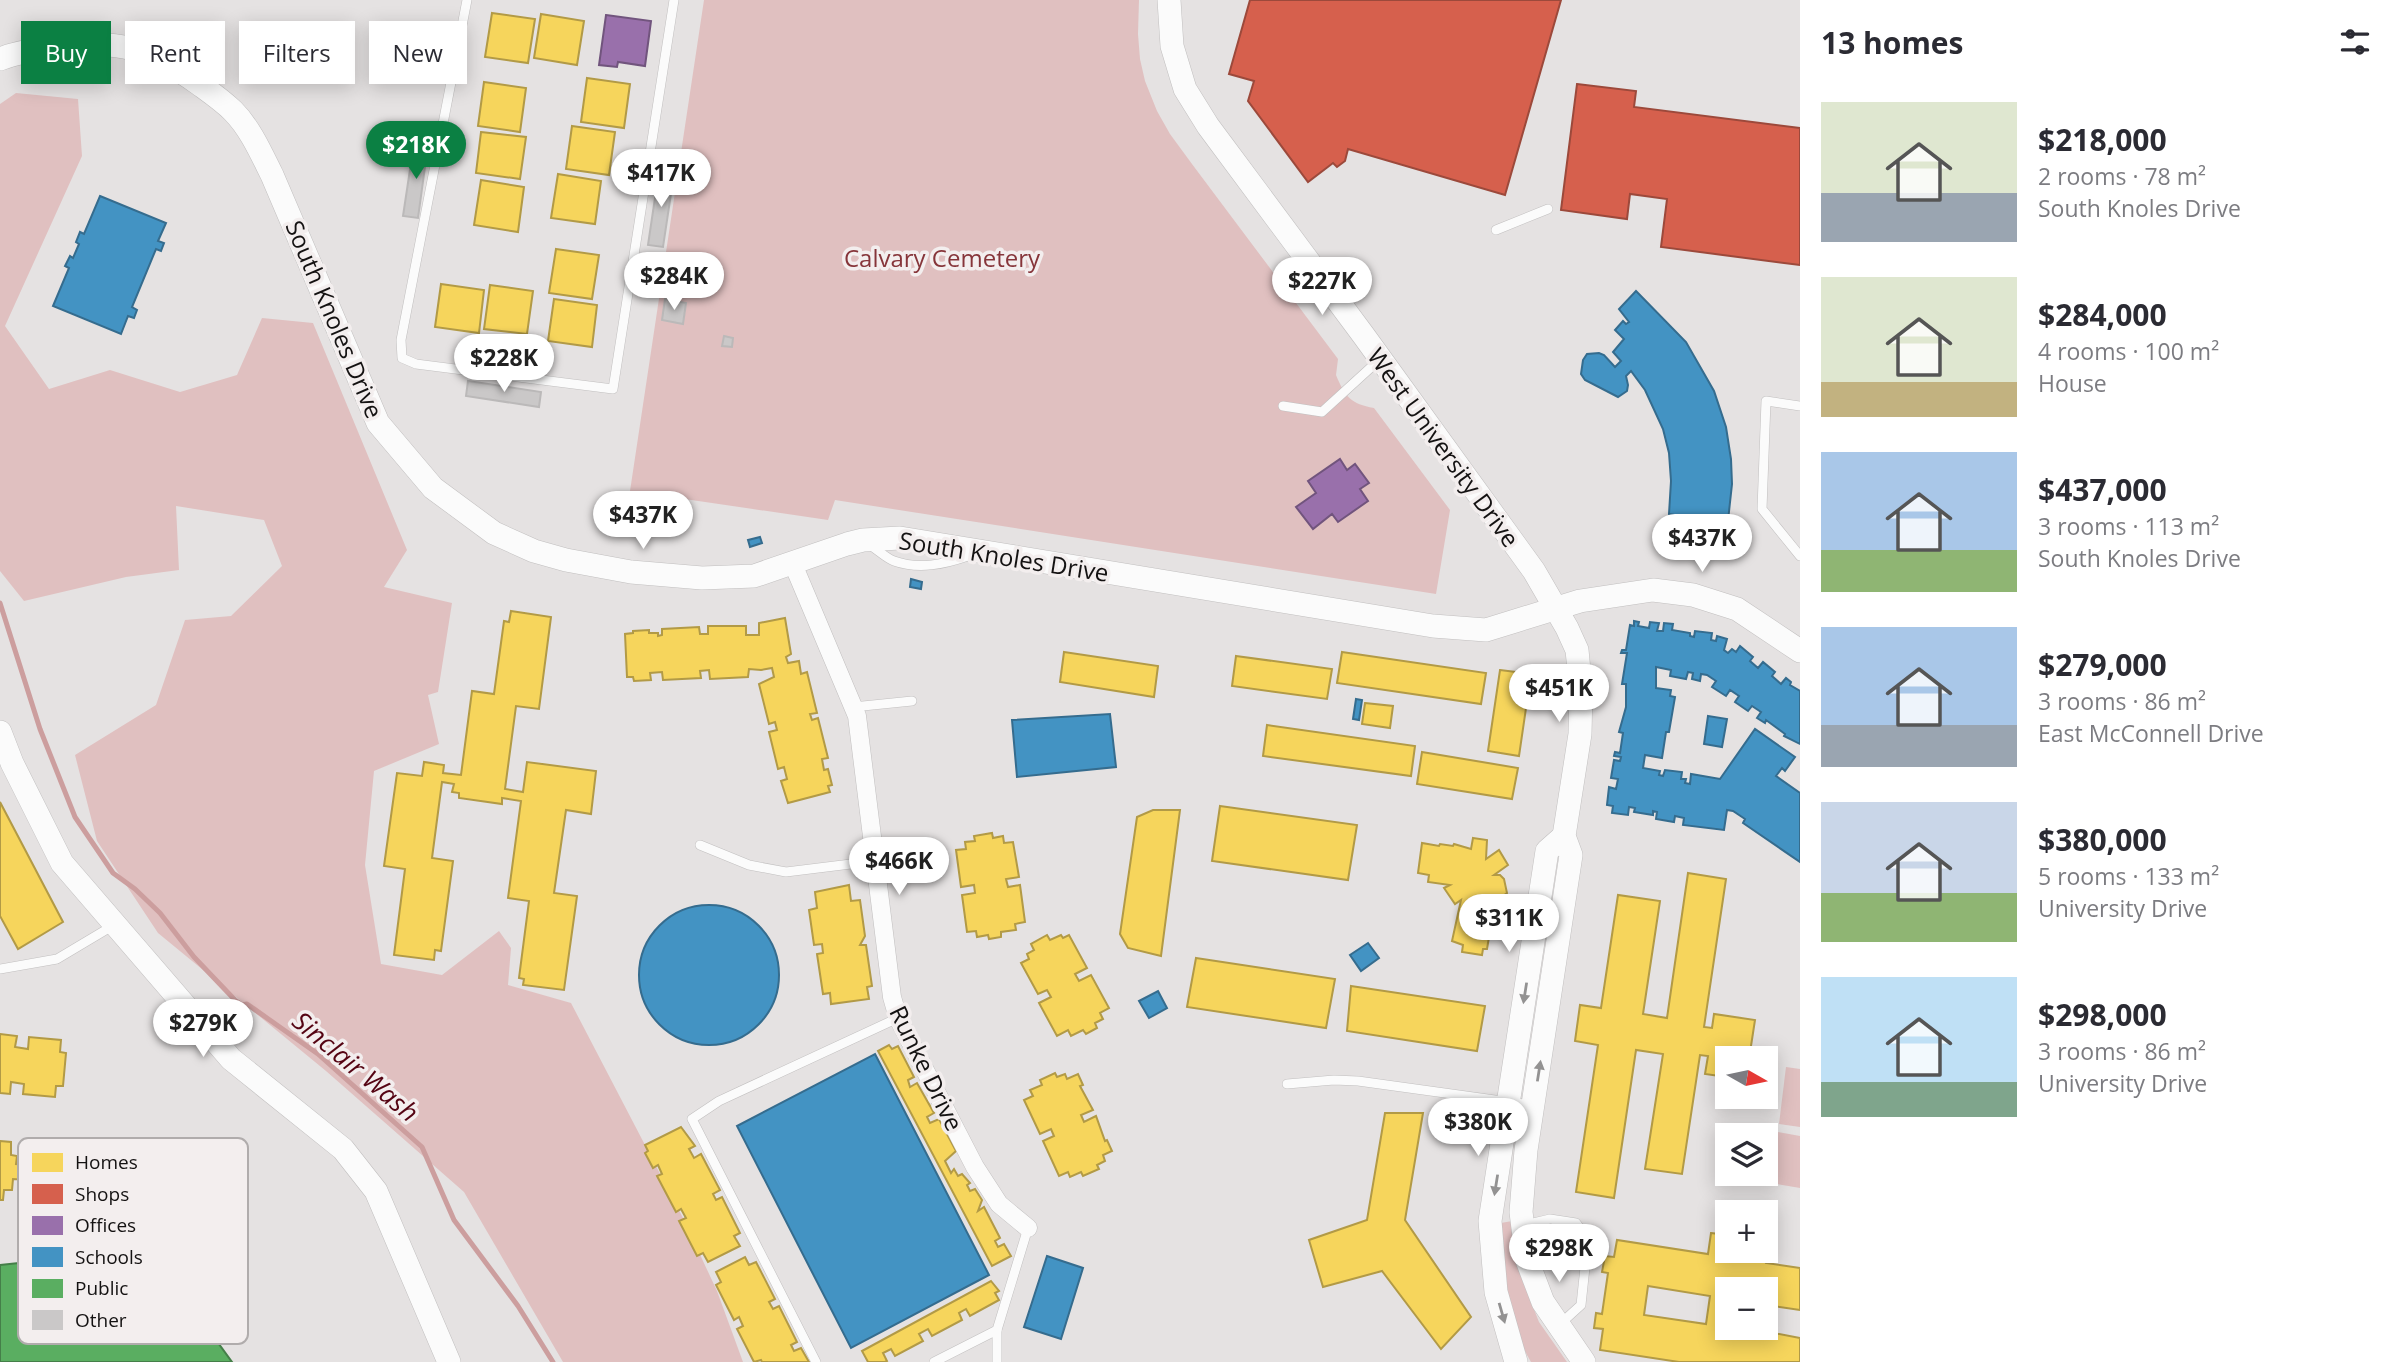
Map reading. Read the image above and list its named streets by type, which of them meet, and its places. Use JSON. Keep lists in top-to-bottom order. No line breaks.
{"streets":{"street":["South Knoles Drive","West University Drive","Runke Drive"]},"crossings":[["South Knoles Drive","West University Drive"],["South Knoles Drive","Runke Drive"]],"water":["Sinclair Wash"],"parks":["Calvary Cemetery"],"legend":["Homes","Shops","Offices","Schools","Public","Other"],"north":"right","page":{"heading":"13 homes","chip":["Buy","Rent","Filters","New"],"list":[{"name":"$218,000","note":"2 rooms · 78 m² · South Knoles Drive"},{"name":"$284,000","note":"4 rooms · 100 m² · House"},{"name":"$437,000","note":"3 rooms · 113 m² · South Knoles Drive"},{"name":"$279,000","note":"3 rooms · 86 m² · East McConnell Drive"},{"name":"$380,000","note":"5 rooms · 133 m² · University Drive"},{"name":"$298,000","note":"3 rooms · 86 m² · University Drive"}],"price":["$218K","$417K","$284K","$227K","$228K","$437K","$437K","$451K","$466K","$311K","$279K","$380K","$298K"],"map_buttons":["+","−"]}}
